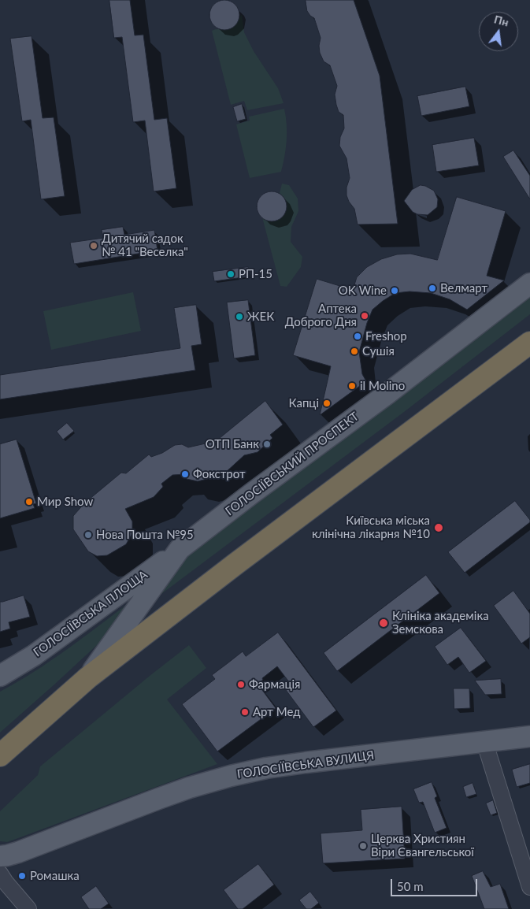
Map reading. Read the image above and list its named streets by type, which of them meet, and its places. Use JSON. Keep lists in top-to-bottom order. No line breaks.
{"streets":{"highway":["ГОЛОСІЇВСЬКИЙ ПРОСПЕКТ"],"main road":["ГОЛОСІЇВСЬКА ПЛОЩА","ГОЛОСІЇВСЬКА ВУЛИЦЯ"]},"crossings":[["ГОЛОСІЇВСЬКИЙ ПРОСПЕКТ","ГОЛОСІЇВСЬКА ПЛОЩА"]],"places":["Дитячий садок № 41 \"Веселка\"","РП-15","Велмарт","OK Wine","Аптека Доброго Дня","ЖЕК","Freshop","Сушія","il Molino","Капці","ОТП Банк","Фокстрот","Мир Show","Київська міська клінічна лікарня №10","Нова Пошта №95","Клініка академіка Земскова","Фармація","Арт Мед","Церква Християн Віри Євангельської","Ромашка"],"scale_bar":"50 m","north":"top"}
